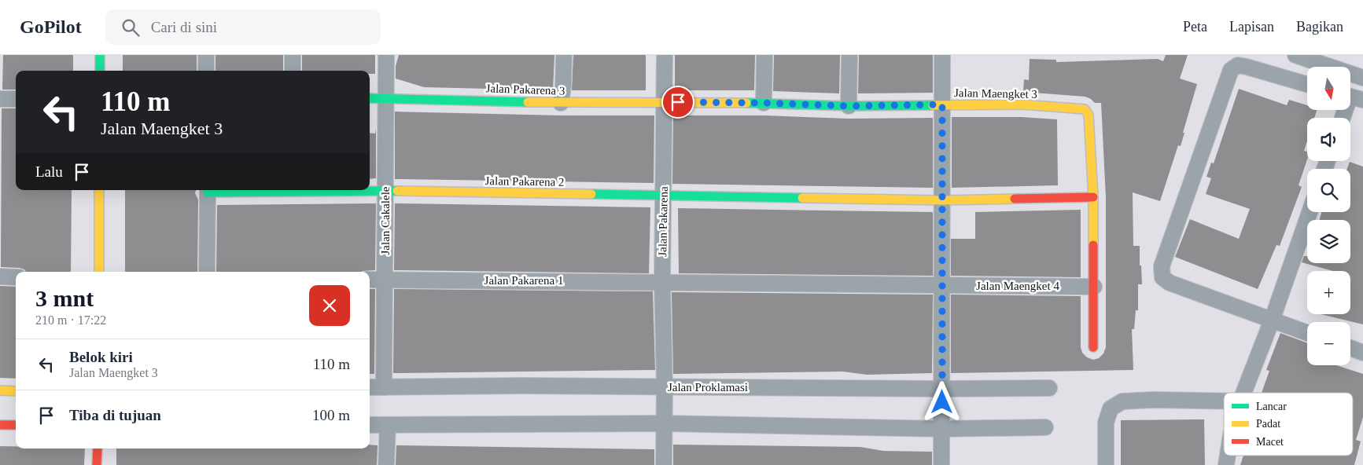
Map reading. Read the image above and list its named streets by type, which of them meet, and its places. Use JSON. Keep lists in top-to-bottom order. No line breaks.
{"streets":{"street":["Jalan Pakarena 3","Jalan Maengket 3","Jalan Pakarena 2","Jalan Cakalele","Jalan Pakarena","Jalan Pakarena 1","Jalan Maengket 4","Jalan Proklamasi"]},"crossings":[["Jalan Pakarena 3","Jalan Maengket 3"],["Jalan Pakarena 3","Jalan Cakalele"],["Jalan Pakarena 3","Jalan Pakarena"],["Jalan Maengket 3","Jalan Pakarena 2"],["Jalan Maengket 3","Jalan Pakarena"],["Jalan Pakarena 2","Jalan Cakalele"],["Jalan Pakarena 2","Jalan Pakarena"],["Jalan Cakalele","Jalan Pakarena 1"],["Jalan Cakalele","Jalan Proklamasi"],["Jalan Pakarena","Jalan Pakarena 1"],["Jalan Pakarena","Jalan Proklamasi"],["Jalan Pakarena 1","Jalan Maengket 4"]],"legend":["Lancar","Padat","Macet"],"north":"bottom","page":{"header":"GoPilot","search":"Cari di sini","nav":["Peta","Lapisan","Bagikan"],"map_buttons":["+","−"],"turn":["110 m","Jalan Maengket 3"],"then":"Lalu","heading":["3 mnt","210 m · 17:22"],"list":[{"name":"Belok kiri","note":"Jalan Maengket 3","value":"110 m"},{"name":"Tiba di tujuan","value":"100 m"}]}}
